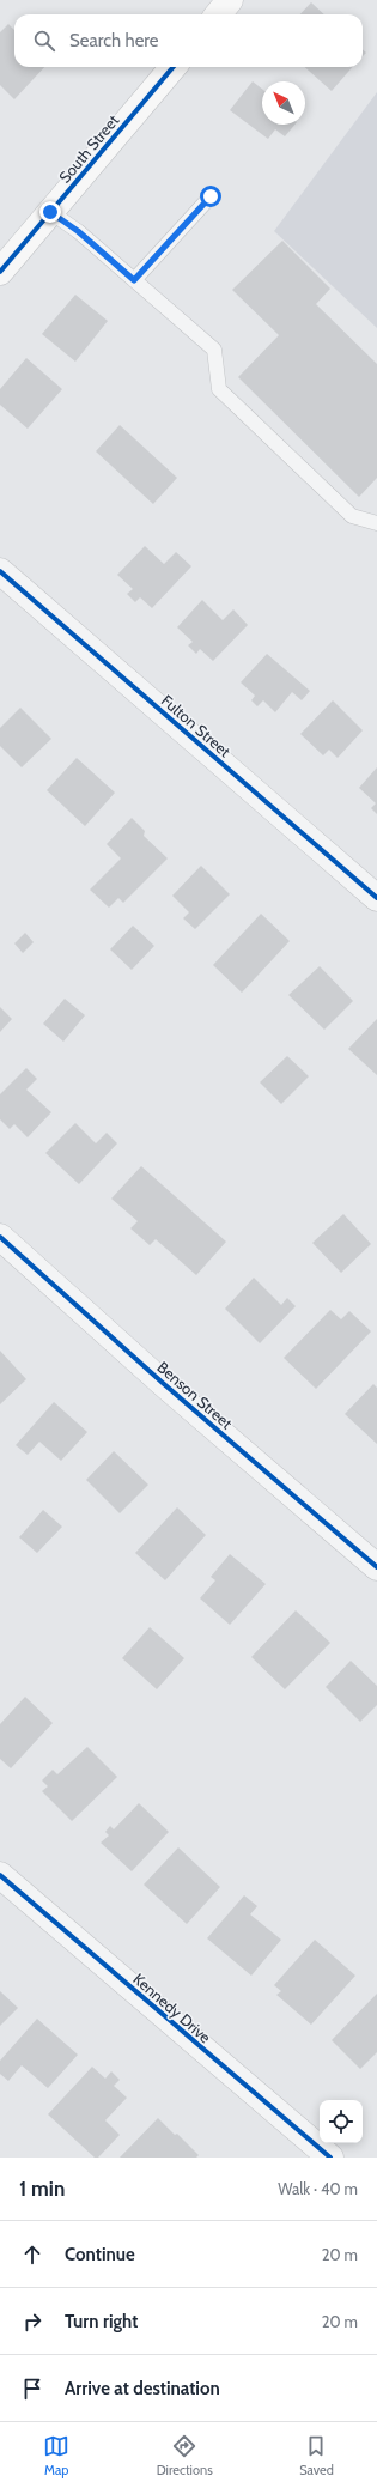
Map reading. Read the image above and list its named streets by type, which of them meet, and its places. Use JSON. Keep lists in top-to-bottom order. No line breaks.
{"streets":{"main road":["South Street"],"street":["Fulton Street","Benson Street","Kennedy Drive"]},"north":"top left","page":{"search":"Search here","heading":["1 min","Walk · 40 m"],"list":[["Continue","20 m"],["Turn right","20 m"],"Arrive at destination"],"nav":["Map","Directions","Saved"]}}
